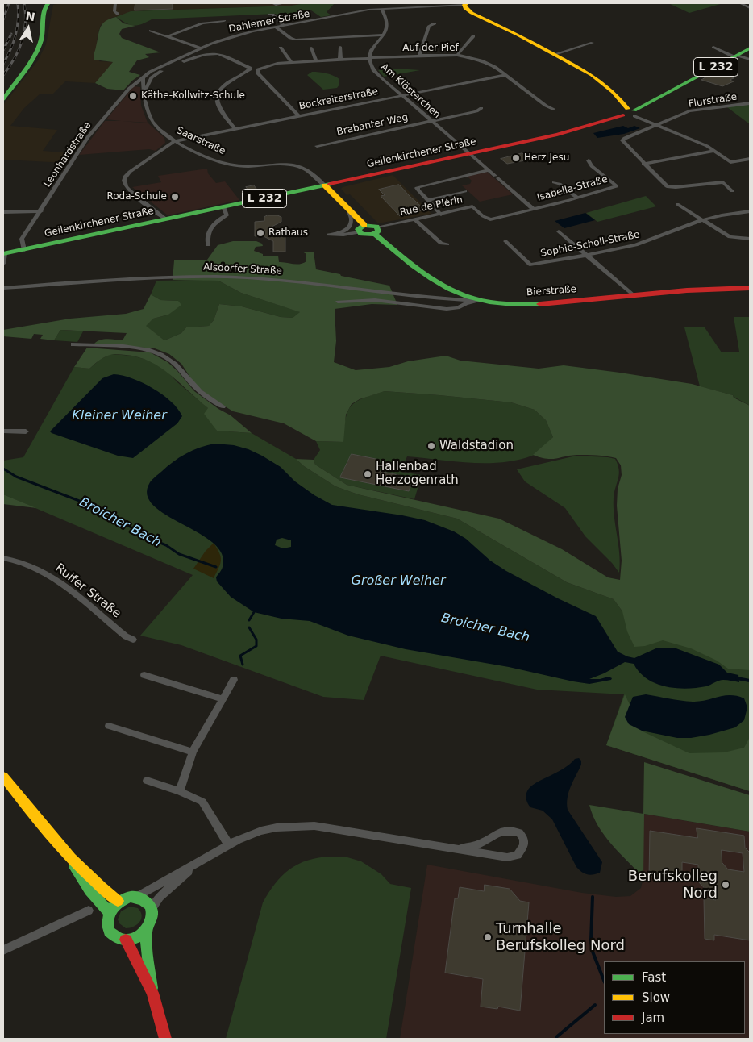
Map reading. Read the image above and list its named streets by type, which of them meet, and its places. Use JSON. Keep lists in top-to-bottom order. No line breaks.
{"streets":{"main road":["L 232","Geilenkirchener Straße","Bierstraße"],"street":["Dahlemer Straße","Auf der Pief","Am Klösterchen","Bockreiterstraße","Flurstraße","Brabanter Weg","Saarstraße","Leonhardstraße","Isabella-Straße","Rue de Plérin","Sophie-Scholl-Straße","Alsdorfer Straße","Ruifer Straße"]},"crossings":[["Auf der Pief","Am Klösterchen"],["Auf der Pief","Bockreiterstraße"],["Am Klösterchen","Bockreiterstraße"],["Am Klösterchen","Brabanter Weg"],["Am Klösterchen","Geilenkirchener Straße"],["Am Klösterchen","Isabella-Straße"],["Am Klösterchen","Rue de Plérin"],["Bockreiterstraße","Saarstraße"],["Saarstraße","Geilenkirchener Straße"],["Saarstraße","Leonhardstraße"],["Geilenkirchener Straße","Leonhardstraße"],["Isabella-Straße","Rue de Plérin"],["Rue de Plérin","Bierstraße"],["Alsdorfer Straße","Bierstraße"]],"water":["Kleiner Weiher","Broicher Bach","Großer Weiher"],"places":["Käthe-Kollwitz-Schule","Herz Jesu","Roda-Schule","Rathaus","Waldstadion","Hallenbad Herzogenrath","Berufskolleg Nord","Turnhalle Berufskolleg Nord"],"legend":["Fast","Slow","Jam"],"north":"top"}
